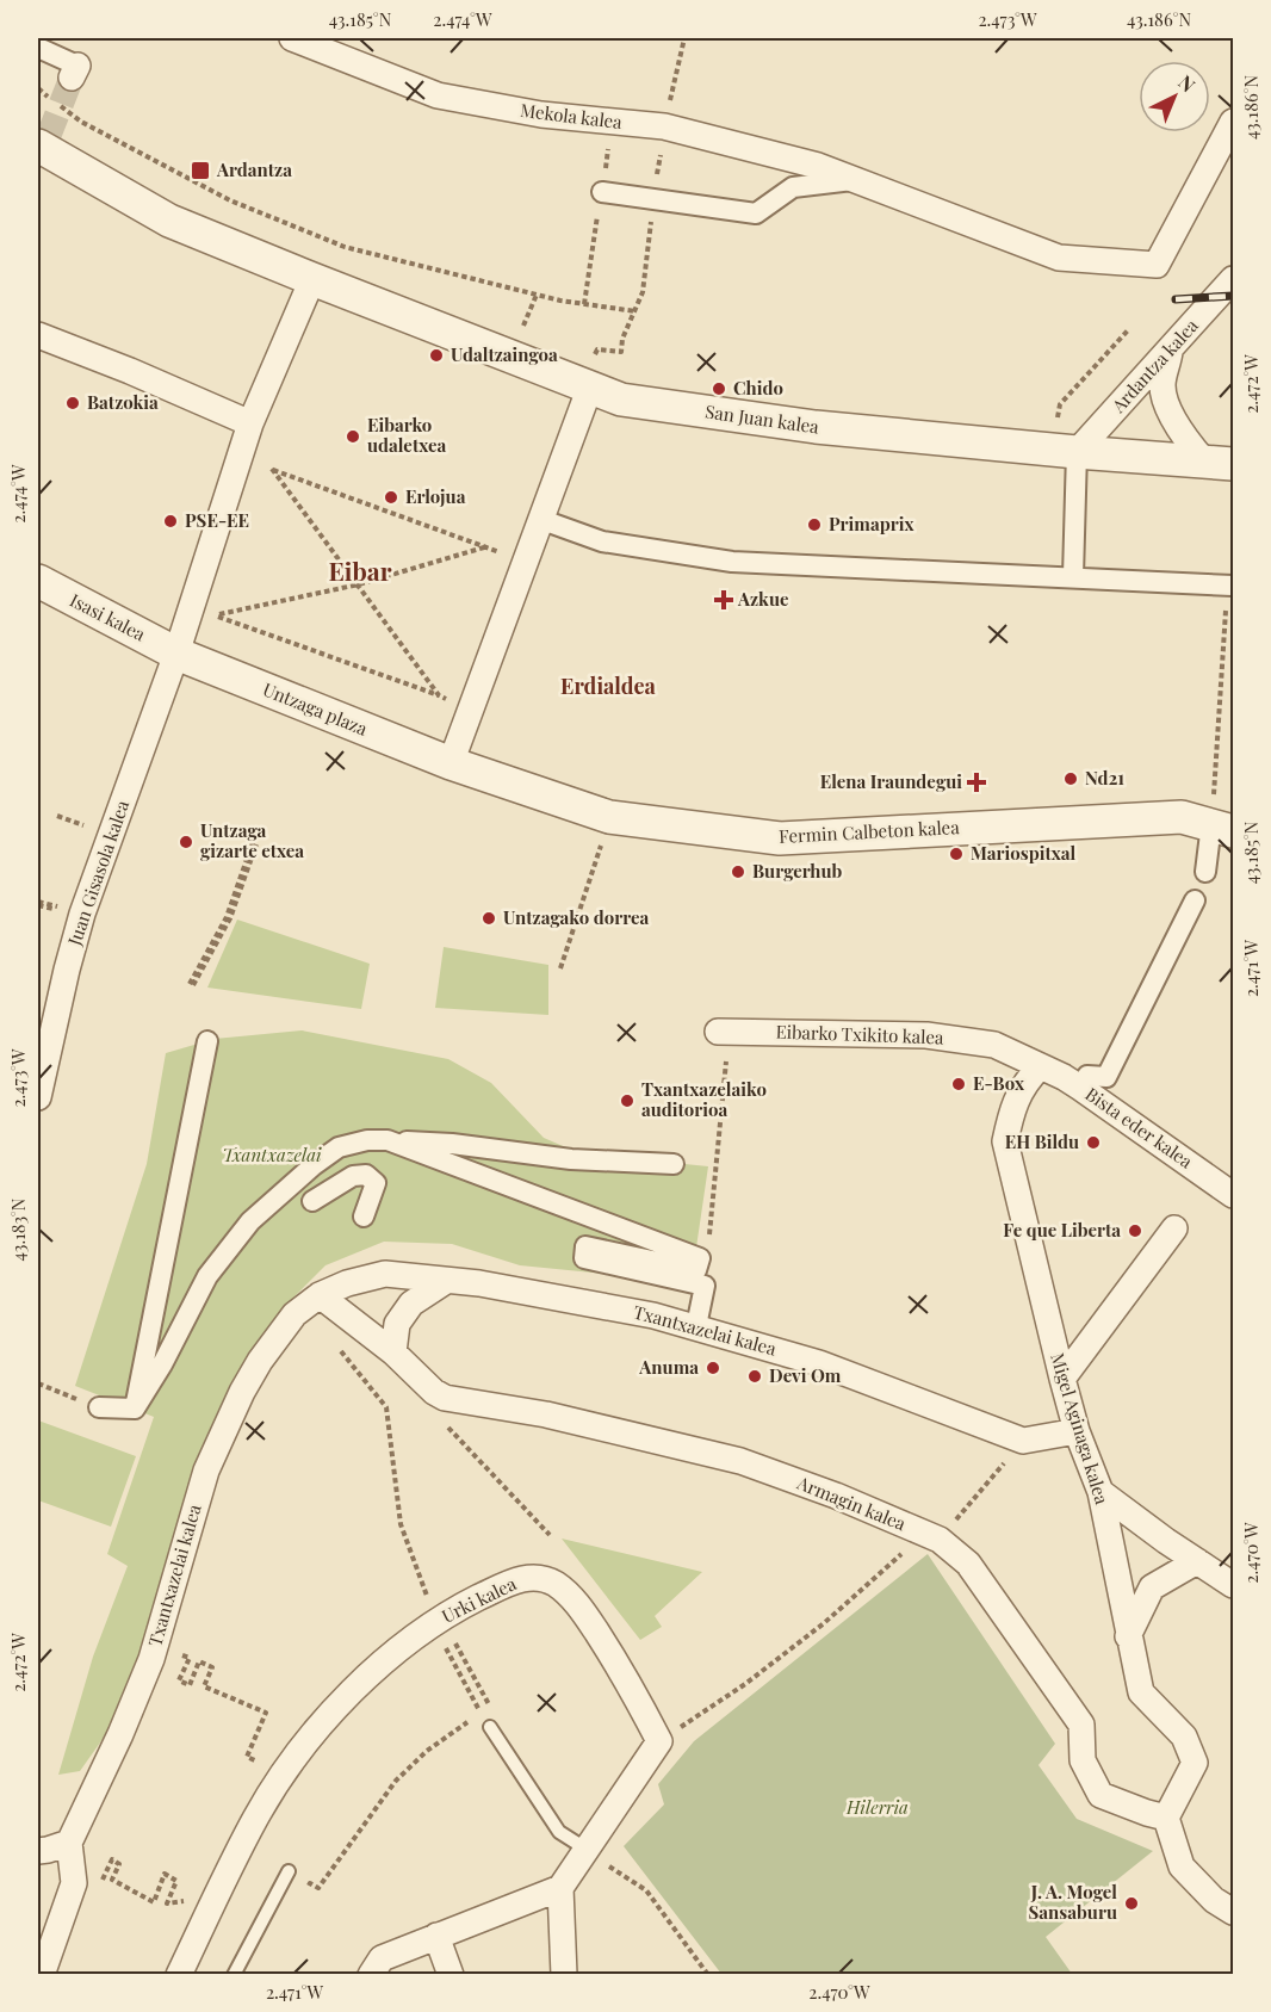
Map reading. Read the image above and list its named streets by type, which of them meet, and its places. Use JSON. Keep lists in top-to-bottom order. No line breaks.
{"streets":{"street":["Mekola kalea","Ardantza kalea","San Juan kalea","Isasi kalea","Untzaga plaza","Fermin Calbeton kalea","Juan Gisasola kalea","Eibarko Txikito kalea","Bista eder kalea","Txantxazelai kalea","Migel Aginaga kalea","Armagin kalea","Urki kalea"]},"crossings":[["Ardantza kalea","San Juan kalea"],["Isasi kalea","Untzaga plaza"],["Isasi kalea","Juan Gisasola kalea"],["Untzaga plaza","Fermin Calbeton kalea"],["Untzaga plaza","Juan Gisasola kalea"],["Eibarko Txikito kalea","Bista eder kalea"],["Eibarko Txikito kalea","Migel Aginaga kalea"],["Bista eder kalea","Migel Aginaga kalea"],["Migel Aginaga kalea","Armagin kalea"]],"districts":["Eibar","Erdialdea"],"parks":["Txantxazelai","Hilerria"],"places":{"transit":["Ardantza"],"other":["Udaltzaingoa","Chido","Batzokia","Eibarko udaletxea","Erlojua","PSE-EE","Primaprix","Nd21","Untzaga gizarte etxea","Mariospitxal","Burgerhub","Untzagako dorrea","E-Box","Txantxazelaiko auditorioa","EH Bildu","Fe que Liberta","Anuma","Devi Om","J. A. Mogel Sansaburu"],"health":["Azkue","Elena Iraundegui"]},"north":"top right","coordinates":["43.185°N","2.474°W","2.473°W","43.186°N","2.472°W","2.471°W","43.183°N","2.470°W"]}
